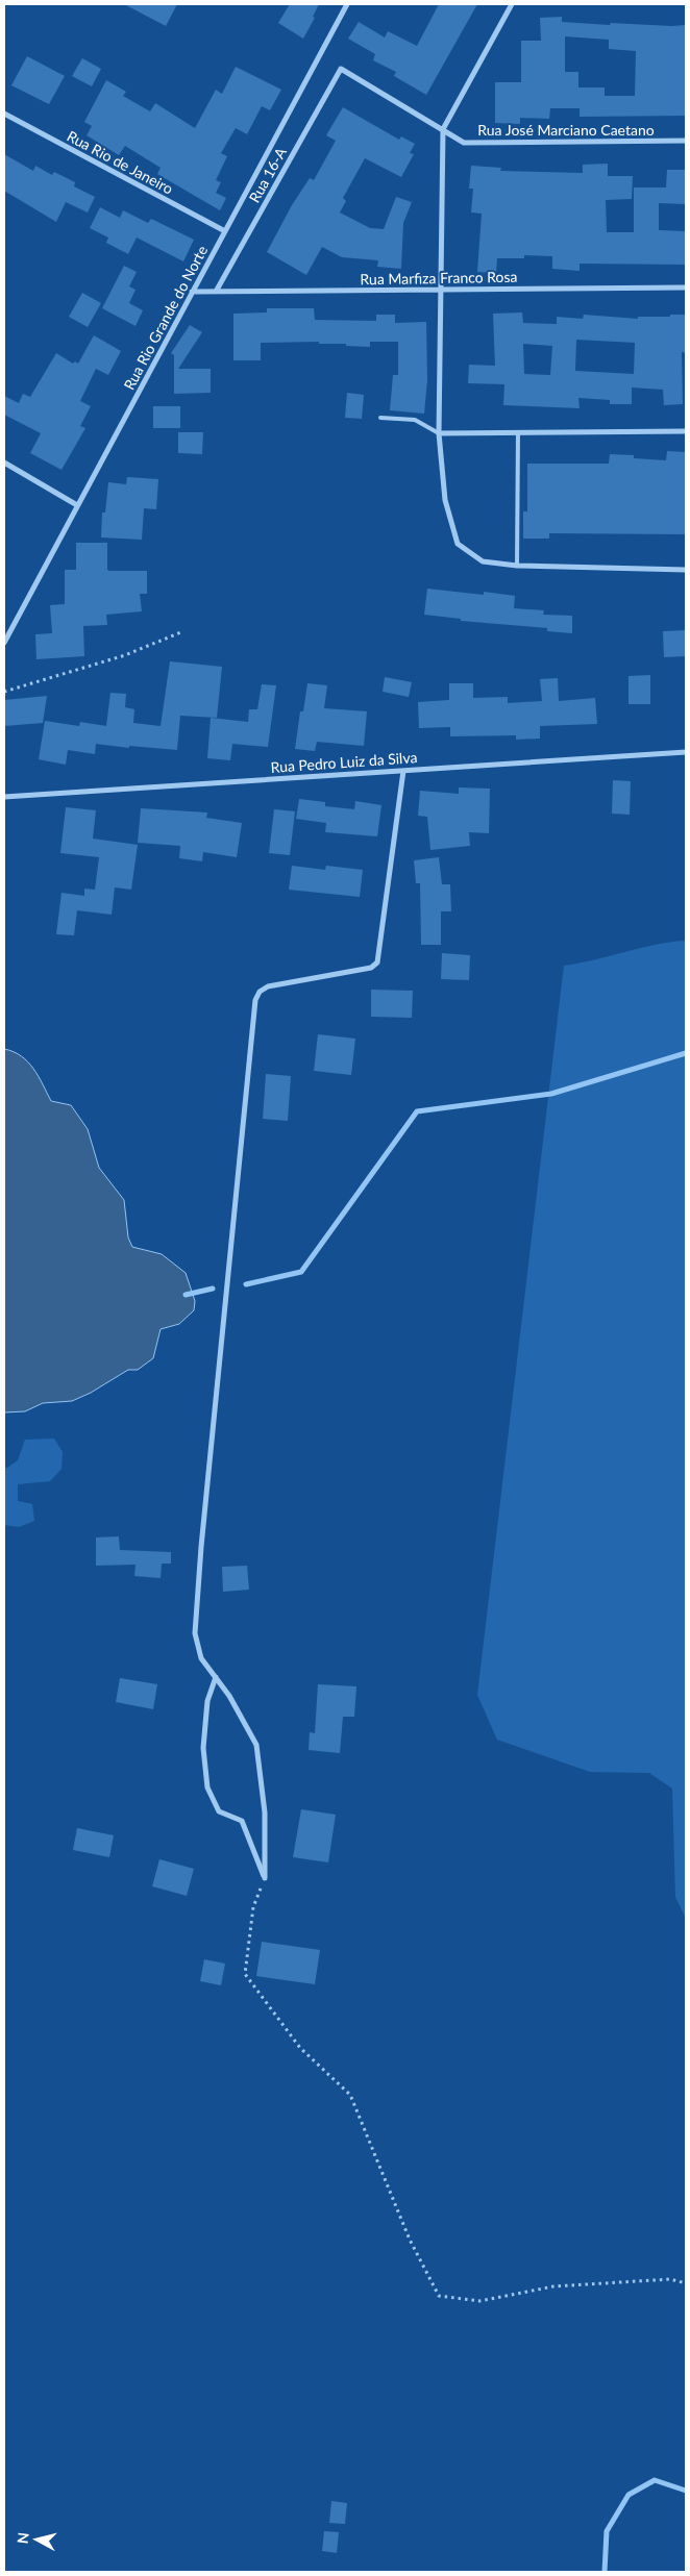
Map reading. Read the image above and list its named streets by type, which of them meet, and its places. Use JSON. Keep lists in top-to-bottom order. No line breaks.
{"streets":{"street":["Rua José Marciano Caetano","Rua Rio de Janeiro","Rua 16-A","Rua Marfiza Franco Rosa","Rua Rio Grande do Norte","Rua Pedro Luiz da Silva"]},"crossings":[["Rua José Marciano Caetano","Rua 16-A"],["Rua Rio de Janeiro","Rua Rio Grande do Norte"],["Rua 16-A","Rua Marfiza Franco Rosa"],["Rua Marfiza Franco Rosa","Rua Rio Grande do Norte"]],"north":"left"}
